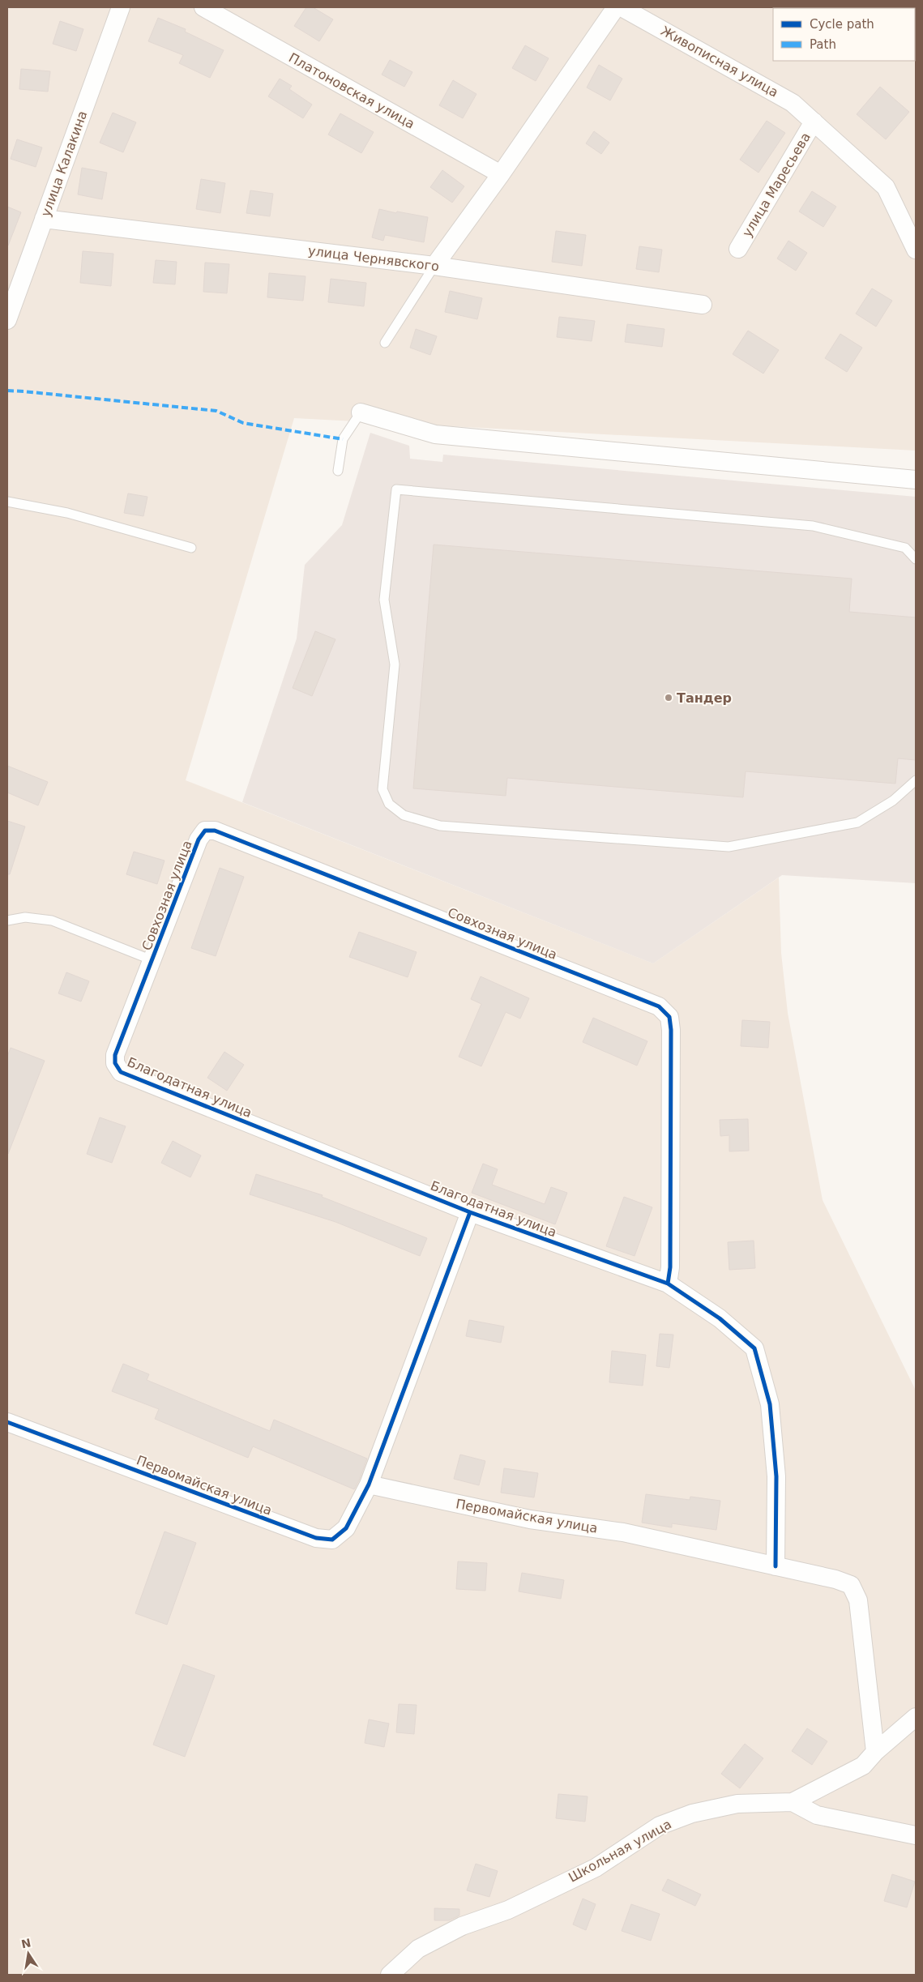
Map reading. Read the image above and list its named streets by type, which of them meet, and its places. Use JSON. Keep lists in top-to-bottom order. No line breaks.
{"streets":{"street":["Живописная улица","Платоновская улица","улица Калакина","улица Маресьева","улица Чернявского","Совхозная улица","Благодатная улица","Первомайская улица","Школьная улица"]},"crossings":[["Живописная улица","улица Маресьева"],["улица Калакина","улица Чернявского"],["Совхозная улица","Благодатная улица"],["Благодатная улица","Первомайская улица"]],"places":["Тандер"],"legend":["Cycle path","Path"],"north":"top"}
